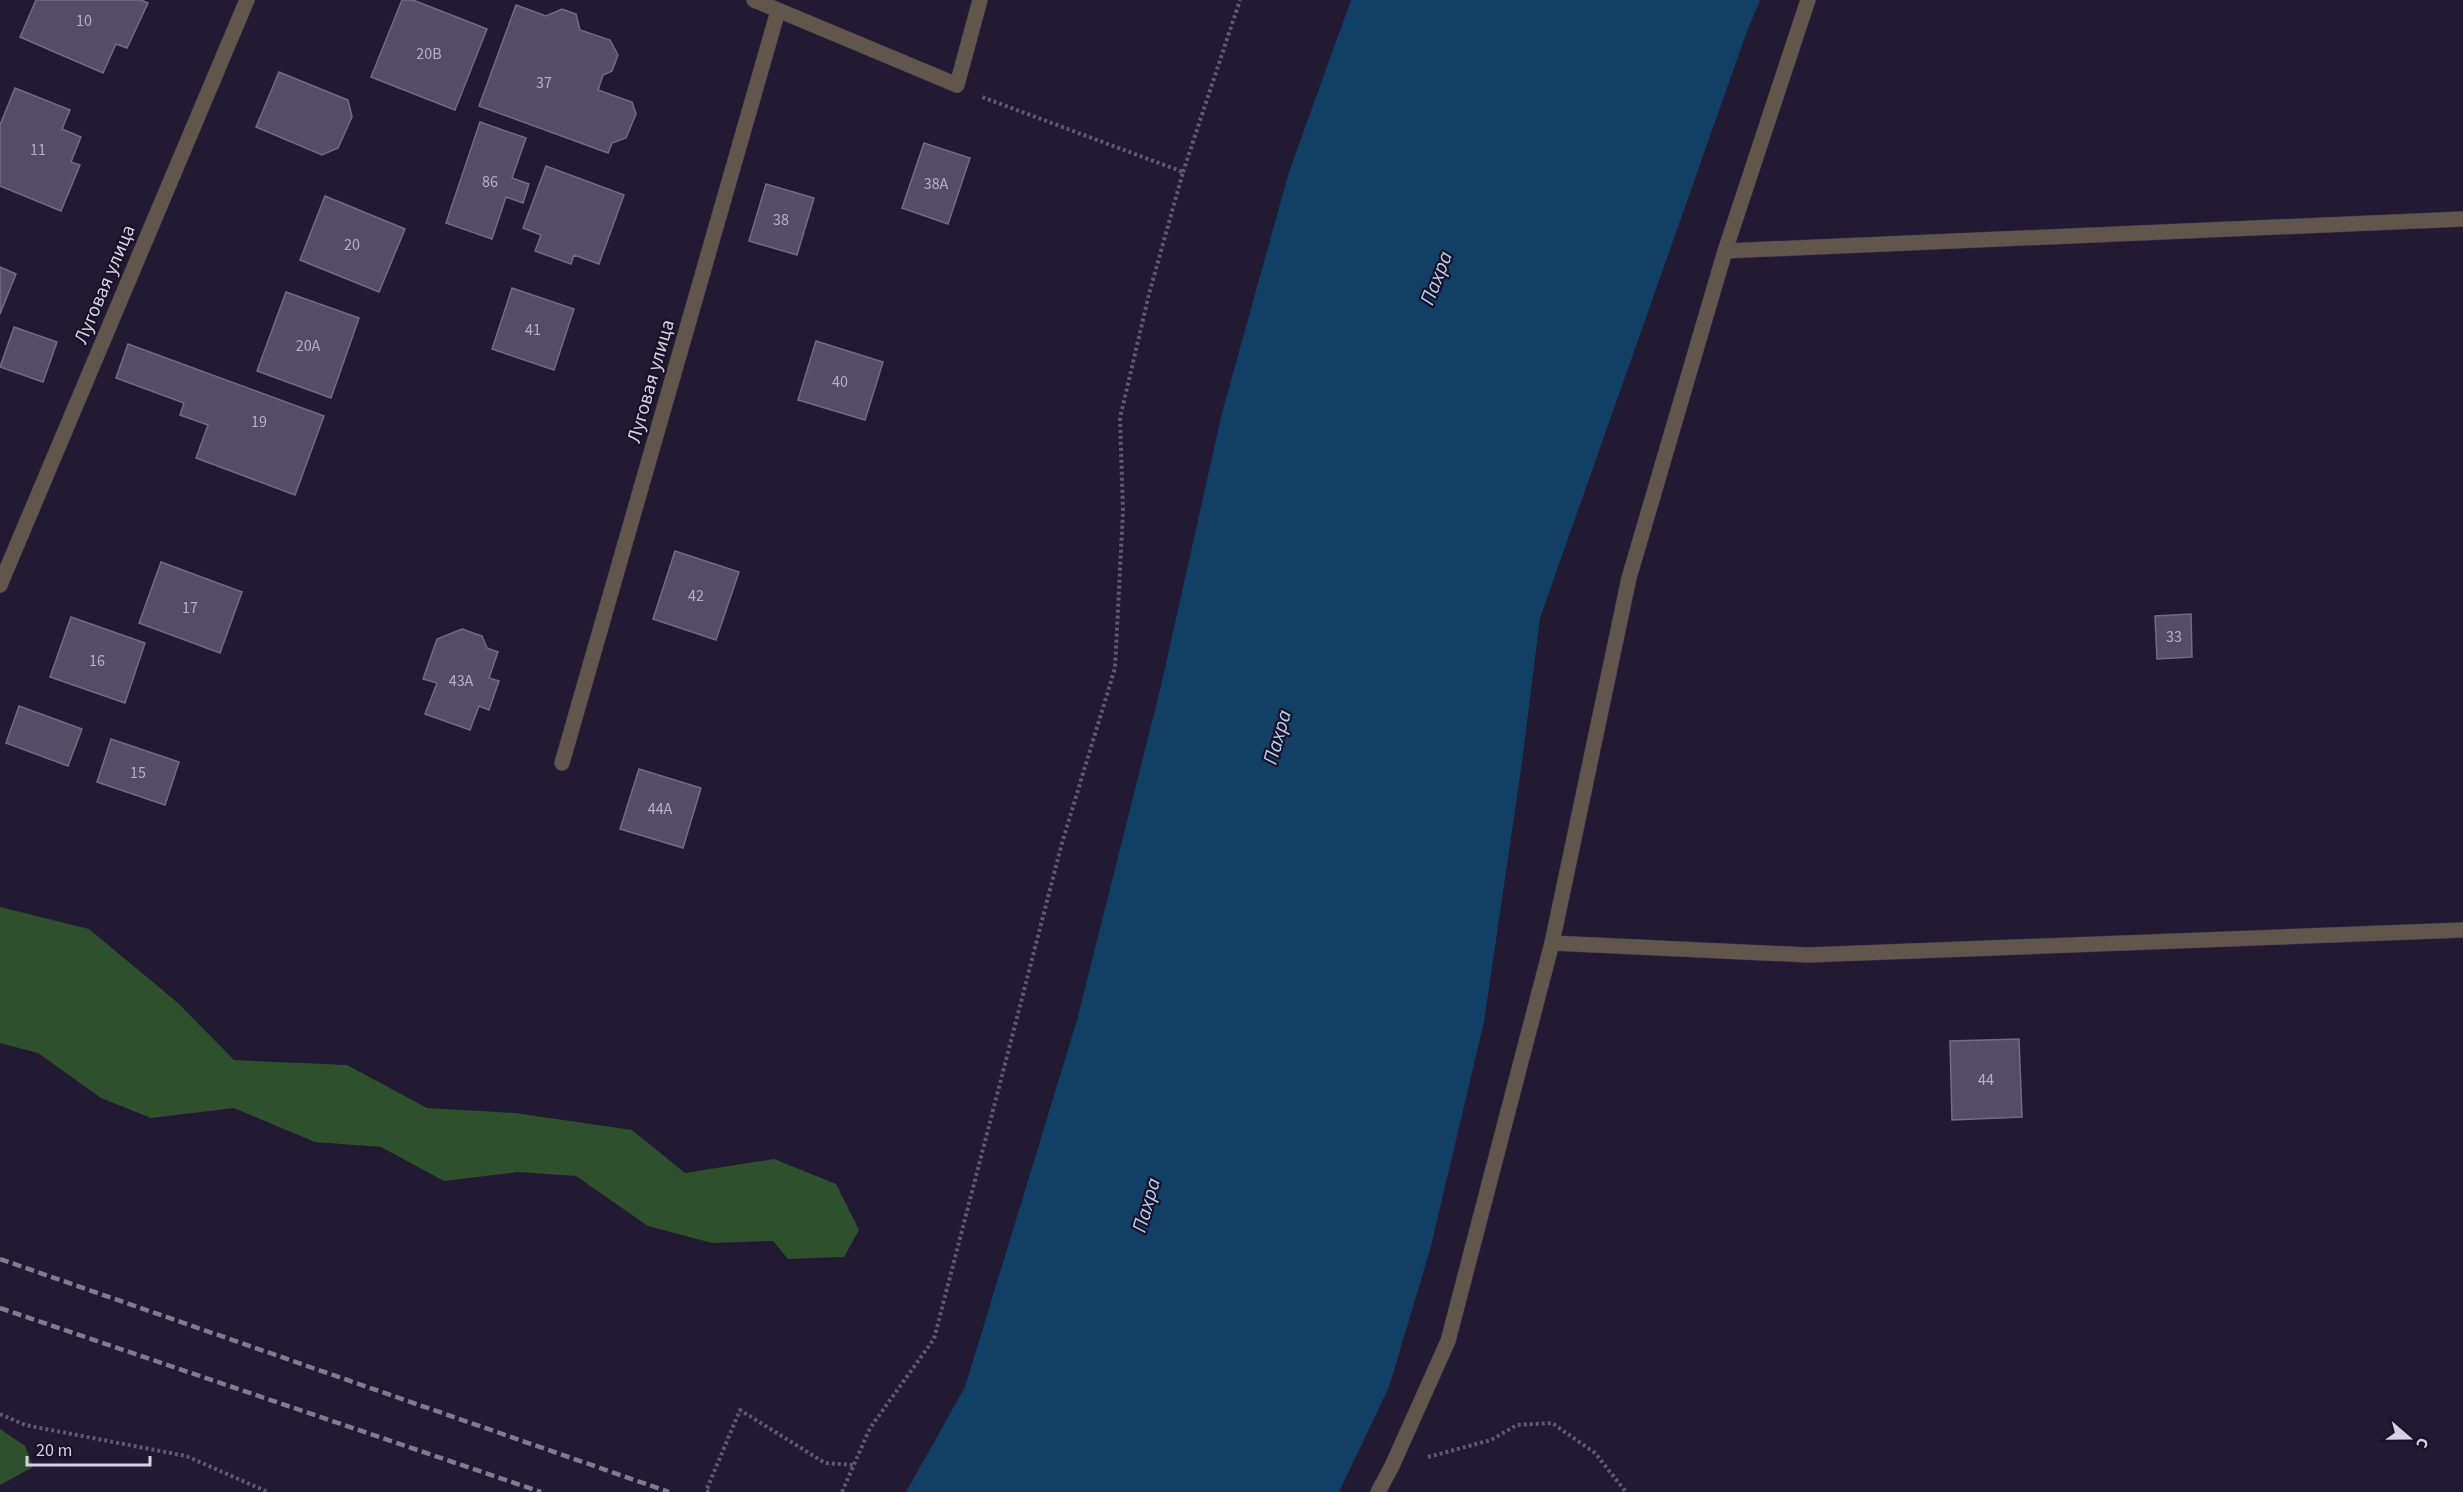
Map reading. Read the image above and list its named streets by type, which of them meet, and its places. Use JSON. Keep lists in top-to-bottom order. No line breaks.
{"streets":{"street":["Луговая улица"]},"water":["Пахра"],"house_numbers":["10","20В","37","11","86","38А","38","20","41","20А","40","19","42","17","33","16","43А","15","44А","44"],"scale_bar":"20 m","north":"right"}
